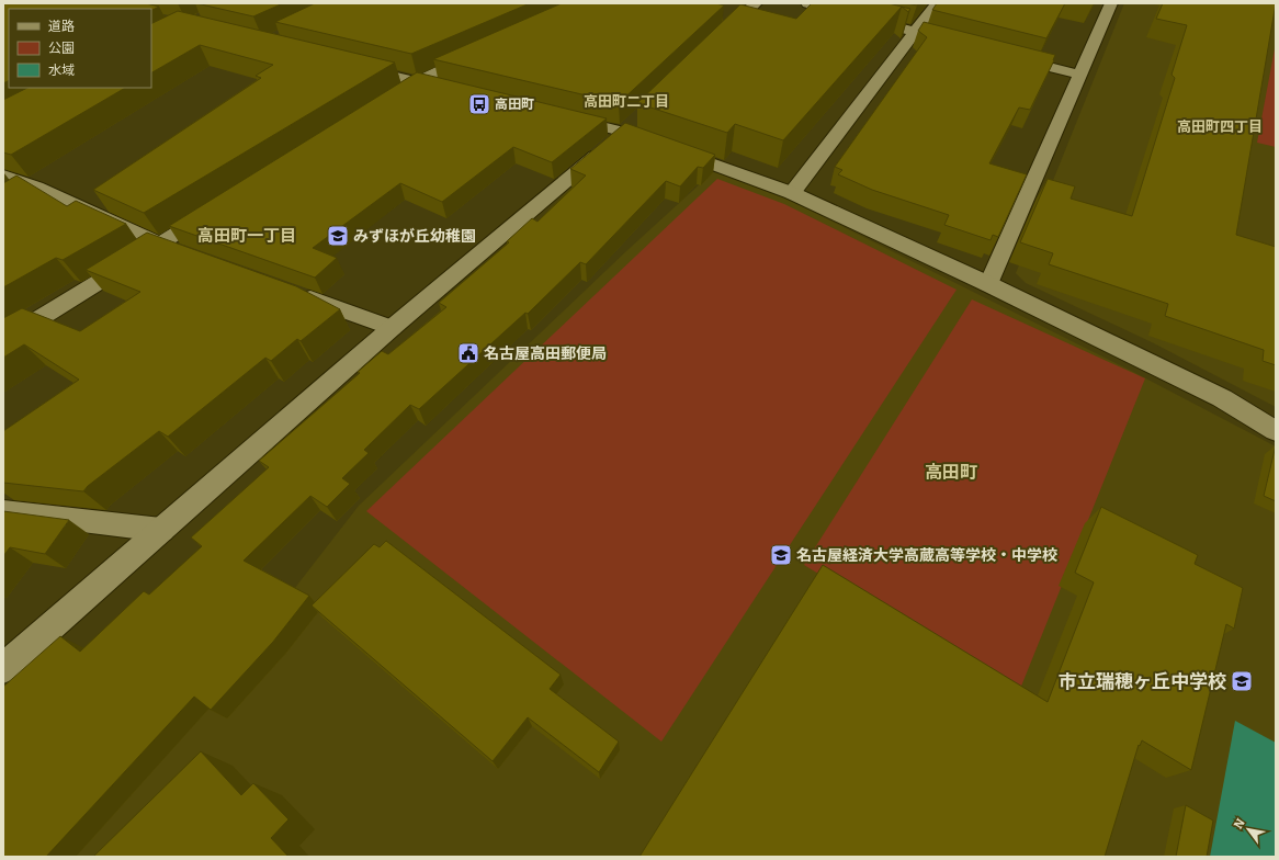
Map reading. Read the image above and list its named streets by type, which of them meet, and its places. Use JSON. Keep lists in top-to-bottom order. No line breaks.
{"districts":["高田町二丁目","高田町四丁目","高田町一丁目","高田町"],"places":{"bus stop":["高田町"],"school or university":["みずほが丘幼稚園","名古屋経済大学高蔵高等学校・中学校","市立瑞穂ヶ丘中学校"],"public building":["名古屋高田郵便局"]},"legend":["道路","公園","水域"],"north":"top left"}
